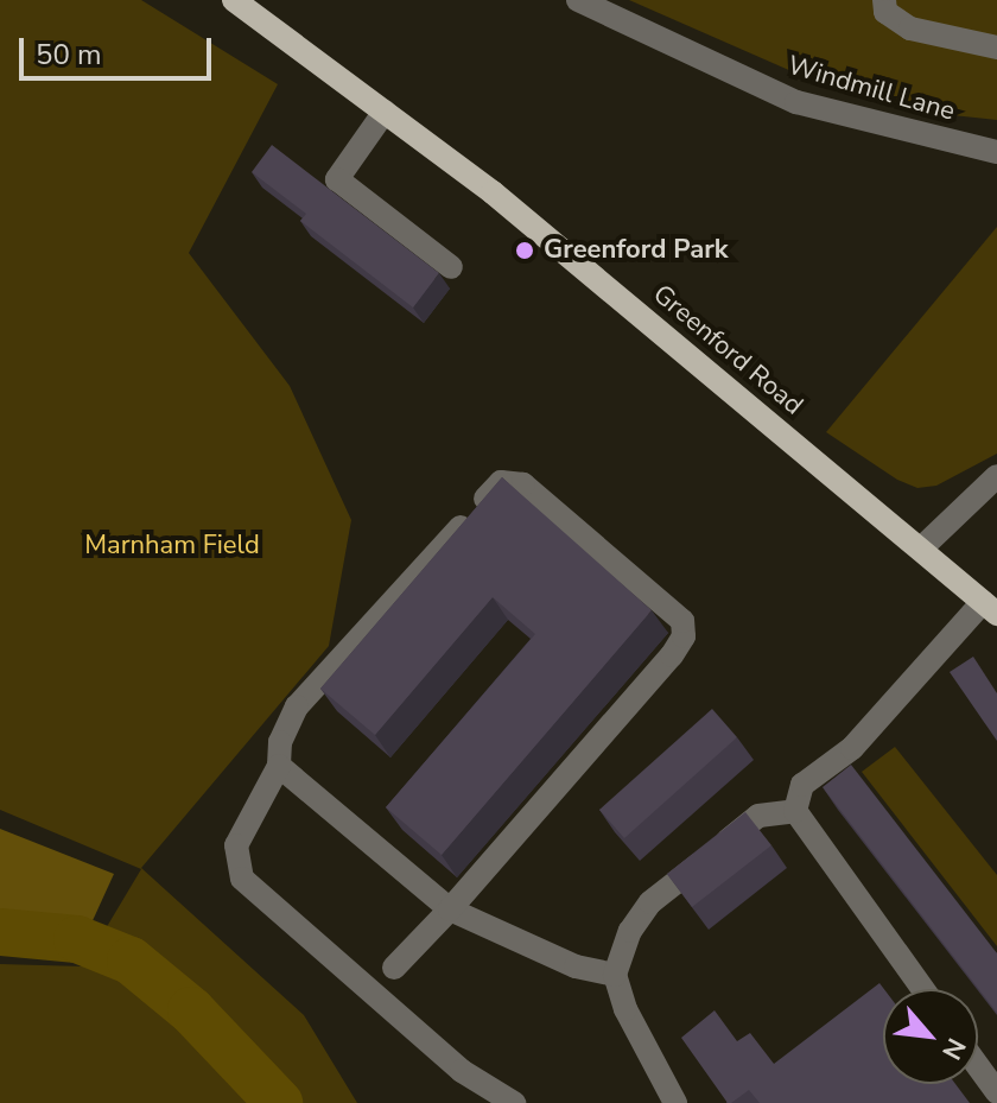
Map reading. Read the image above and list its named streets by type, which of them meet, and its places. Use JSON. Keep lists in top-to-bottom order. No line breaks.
{"streets":{"main road":["Greenford Road"],"street":["Windmill Lane"]},"parks":["Marnham Field"],"places":["Greenford Park"],"scale_bar":"50 m","north":"bottom right"}
